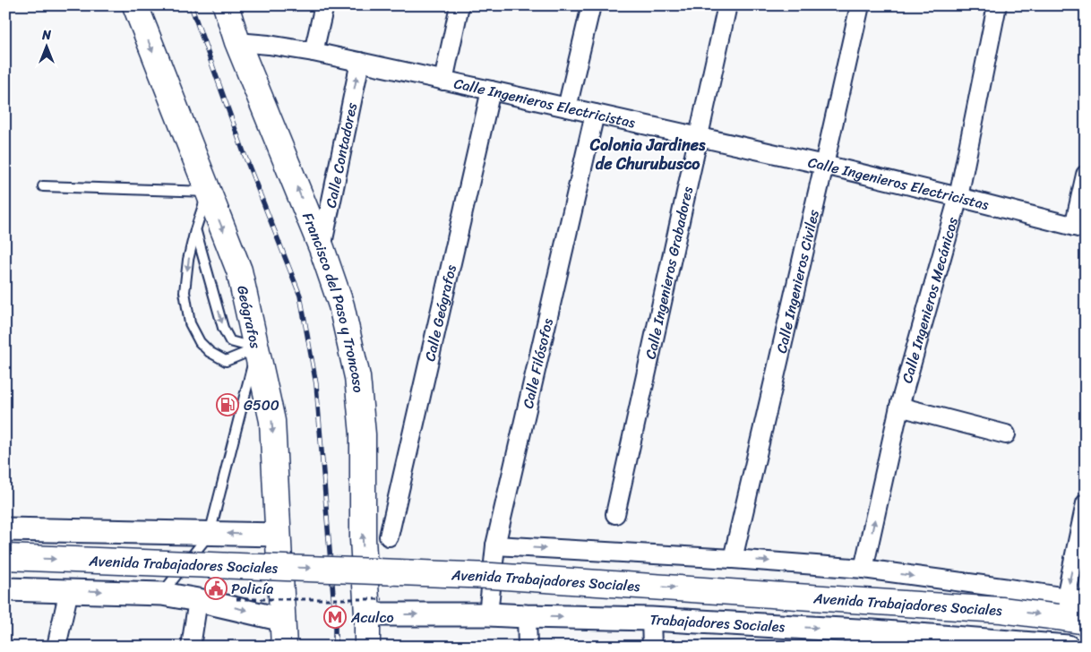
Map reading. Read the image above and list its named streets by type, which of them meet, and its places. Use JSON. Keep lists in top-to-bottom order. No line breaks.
{"streets":{"main road":["Francisco del Paso y Troncoso","Geógrafos","Avenida Trabajadores Sociales"],"street":["Calle Ingenieros Electricistas","Calle Contadores","Calle Ingenieros Grabadores","Calle Ingenieros Civiles","Calle Ingenieros Mecánicos","Calle Geógrafos","Calle Filósofos","Trabajadores Sociales"]},"crossings":[["Calle Ingenieros Electricistas","Calle Contadores"],["Calle Ingenieros Electricistas","Calle Ingenieros Grabadores"],["Calle Ingenieros Electricistas","Calle Ingenieros Civiles"],["Calle Ingenieros Electricistas","Calle Ingenieros Mecánicos"],["Calle Ingenieros Electricistas","Francisco del Paso y Troncoso"],["Calle Ingenieros Electricistas","Calle Geógrafos"],["Calle Ingenieros Electricistas","Calle Filósofos"],["Calle Contadores","Francisco del Paso y Troncoso"],["Francisco del Paso y Troncoso","Trabajadores Sociales"],["Geógrafos","Avenida Trabajadores Sociales"],["Calle Filósofos","Trabajadores Sociales"]],"one_way":["Calle Contadores","Francisco del Paso y Troncoso","Geógrafos"],"districts":["Colonia Jardines de Churubusco"],"places":{"fuel station":["G500"],"public building":["Policía"],"metro station":["Aculco"]},"north":"top"}
